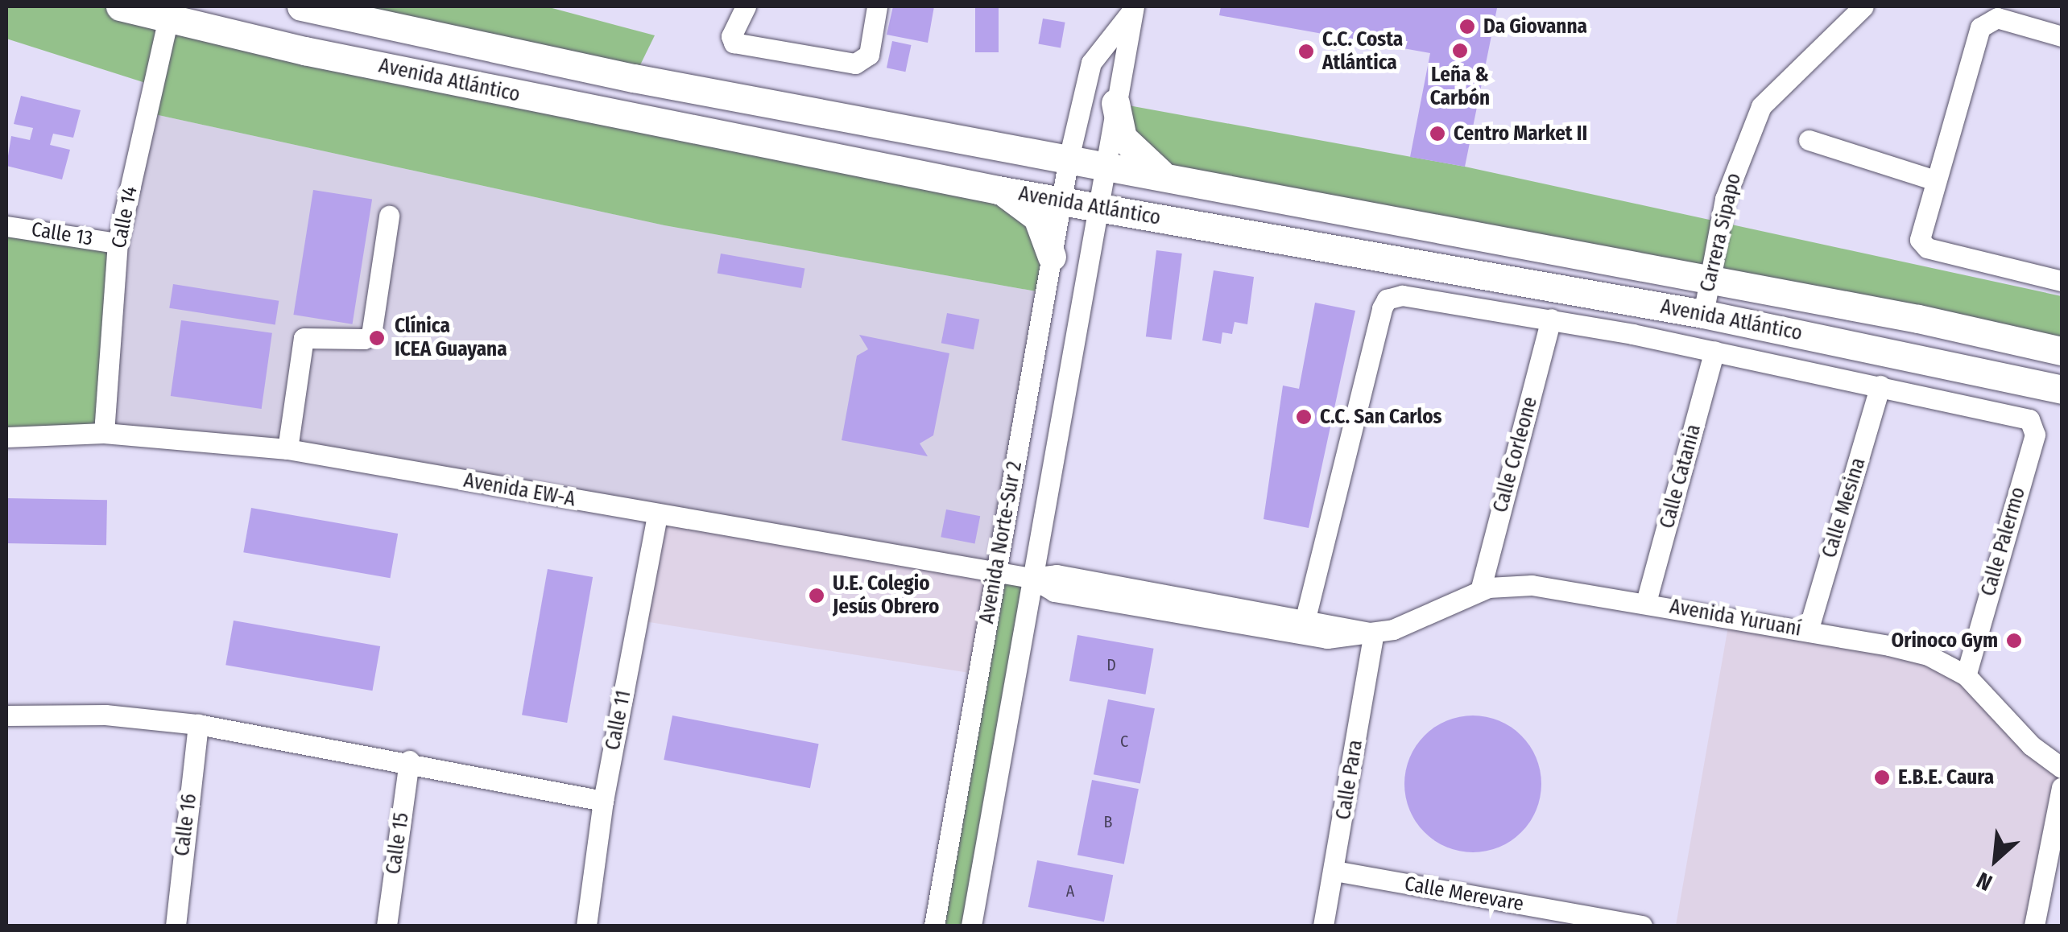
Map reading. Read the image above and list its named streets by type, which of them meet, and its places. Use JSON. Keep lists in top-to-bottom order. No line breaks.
{"streets":{"main road":["Avenida Atlántico"],"street":["Calle 14","Carrera Sipapo","Calle 13","Calle Corleone","Calle Catania","Avenida EW-A","Calle Mesina","Calle Palermo","Avenida Norte-Sur 2","Avenida Yuruaní","Calle 11","Calle Para","Calle 16","Calle 15","Calle Merevare"]},"crossings":[["Avenida Atlántico","Calle 14"],["Avenida Atlántico","Carrera Sipapo"],["Avenida Atlántico","Avenida Norte-Sur 2"],["Calle 14","Calle 13"],["Calle 14","Avenida EW-A"],["Calle Corleone","Avenida Yuruaní"],["Calle Catania","Avenida Yuruaní"],["Avenida EW-A","Avenida Norte-Sur 2"],["Avenida EW-A","Avenida Yuruaní"],["Avenida EW-A","Calle 11"],["Calle Mesina","Calle Palermo"],["Calle Mesina","Avenida Yuruaní"],["Calle Palermo","Avenida Yuruaní"],["Avenida Norte-Sur 2","Avenida Yuruaní"],["Avenida Yuruaní","Calle Para"],["Calle Para","Calle Merevare"]],"places":["Da Giovanna","Leña & Carbón","C.C. Costa Atlántica","Centro Market II","Clínica ICEA Guayana","C.C. San Carlos","U.E. Colegio Jesús Obrero","Orinoco Gym","E.B.E. Caura"],"house_numbers":["D","C","B","A"],"north":"bottom left"}
